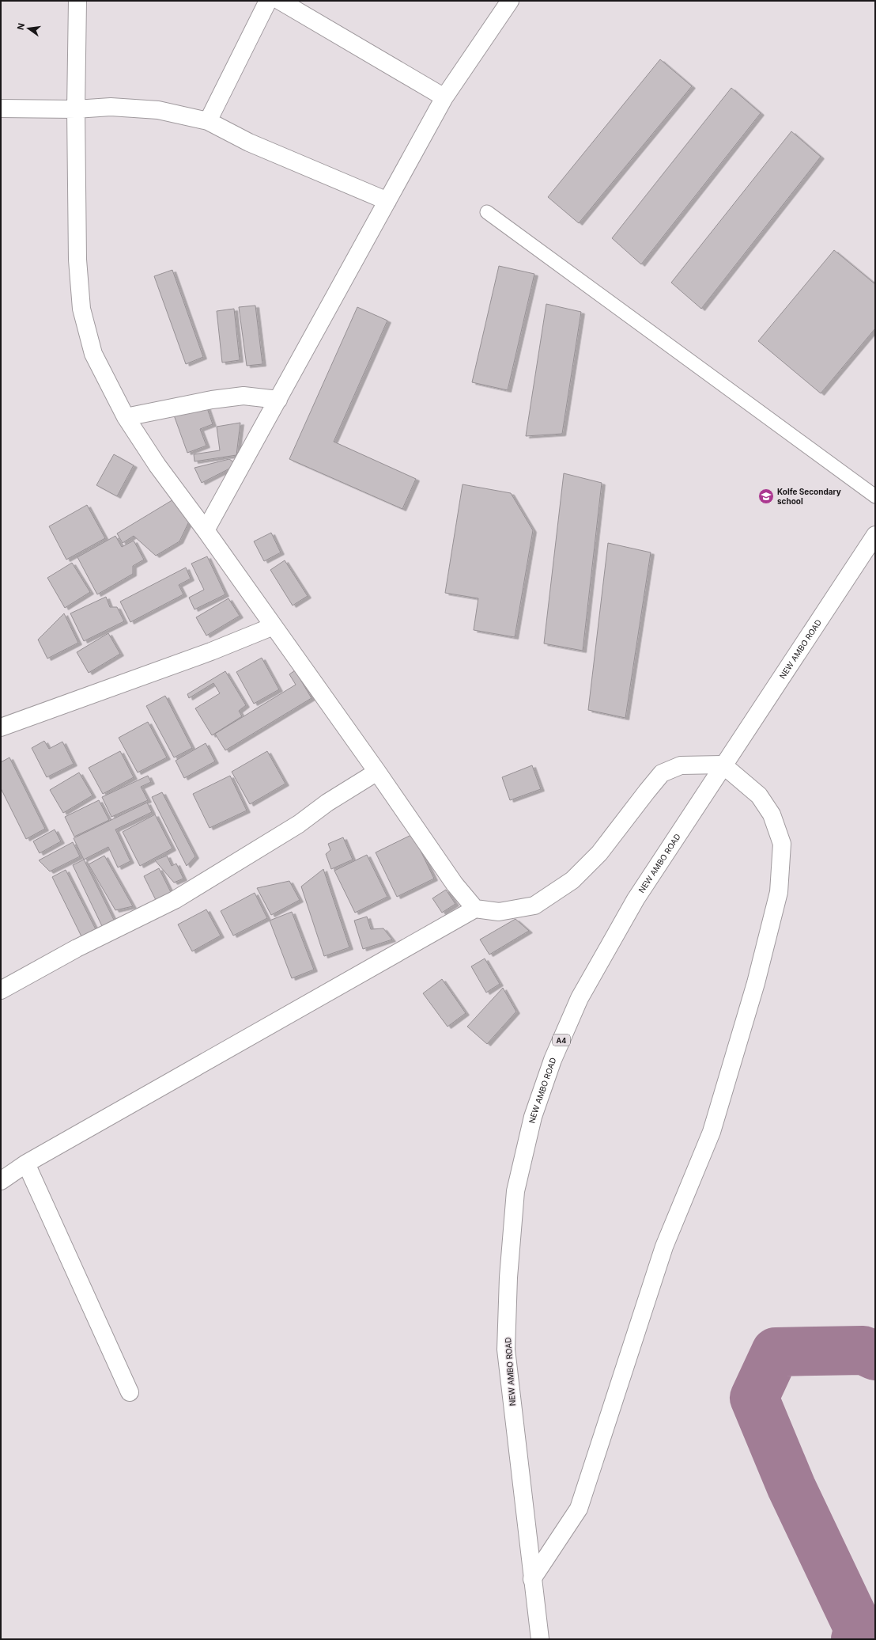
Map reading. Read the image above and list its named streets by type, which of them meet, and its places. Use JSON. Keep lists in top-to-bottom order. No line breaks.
{"streets":{"street":["NEW AMBO ROAD","A4"]},"places":{"school or university":["Kolfe Secondary school"]},"north":"left"}
